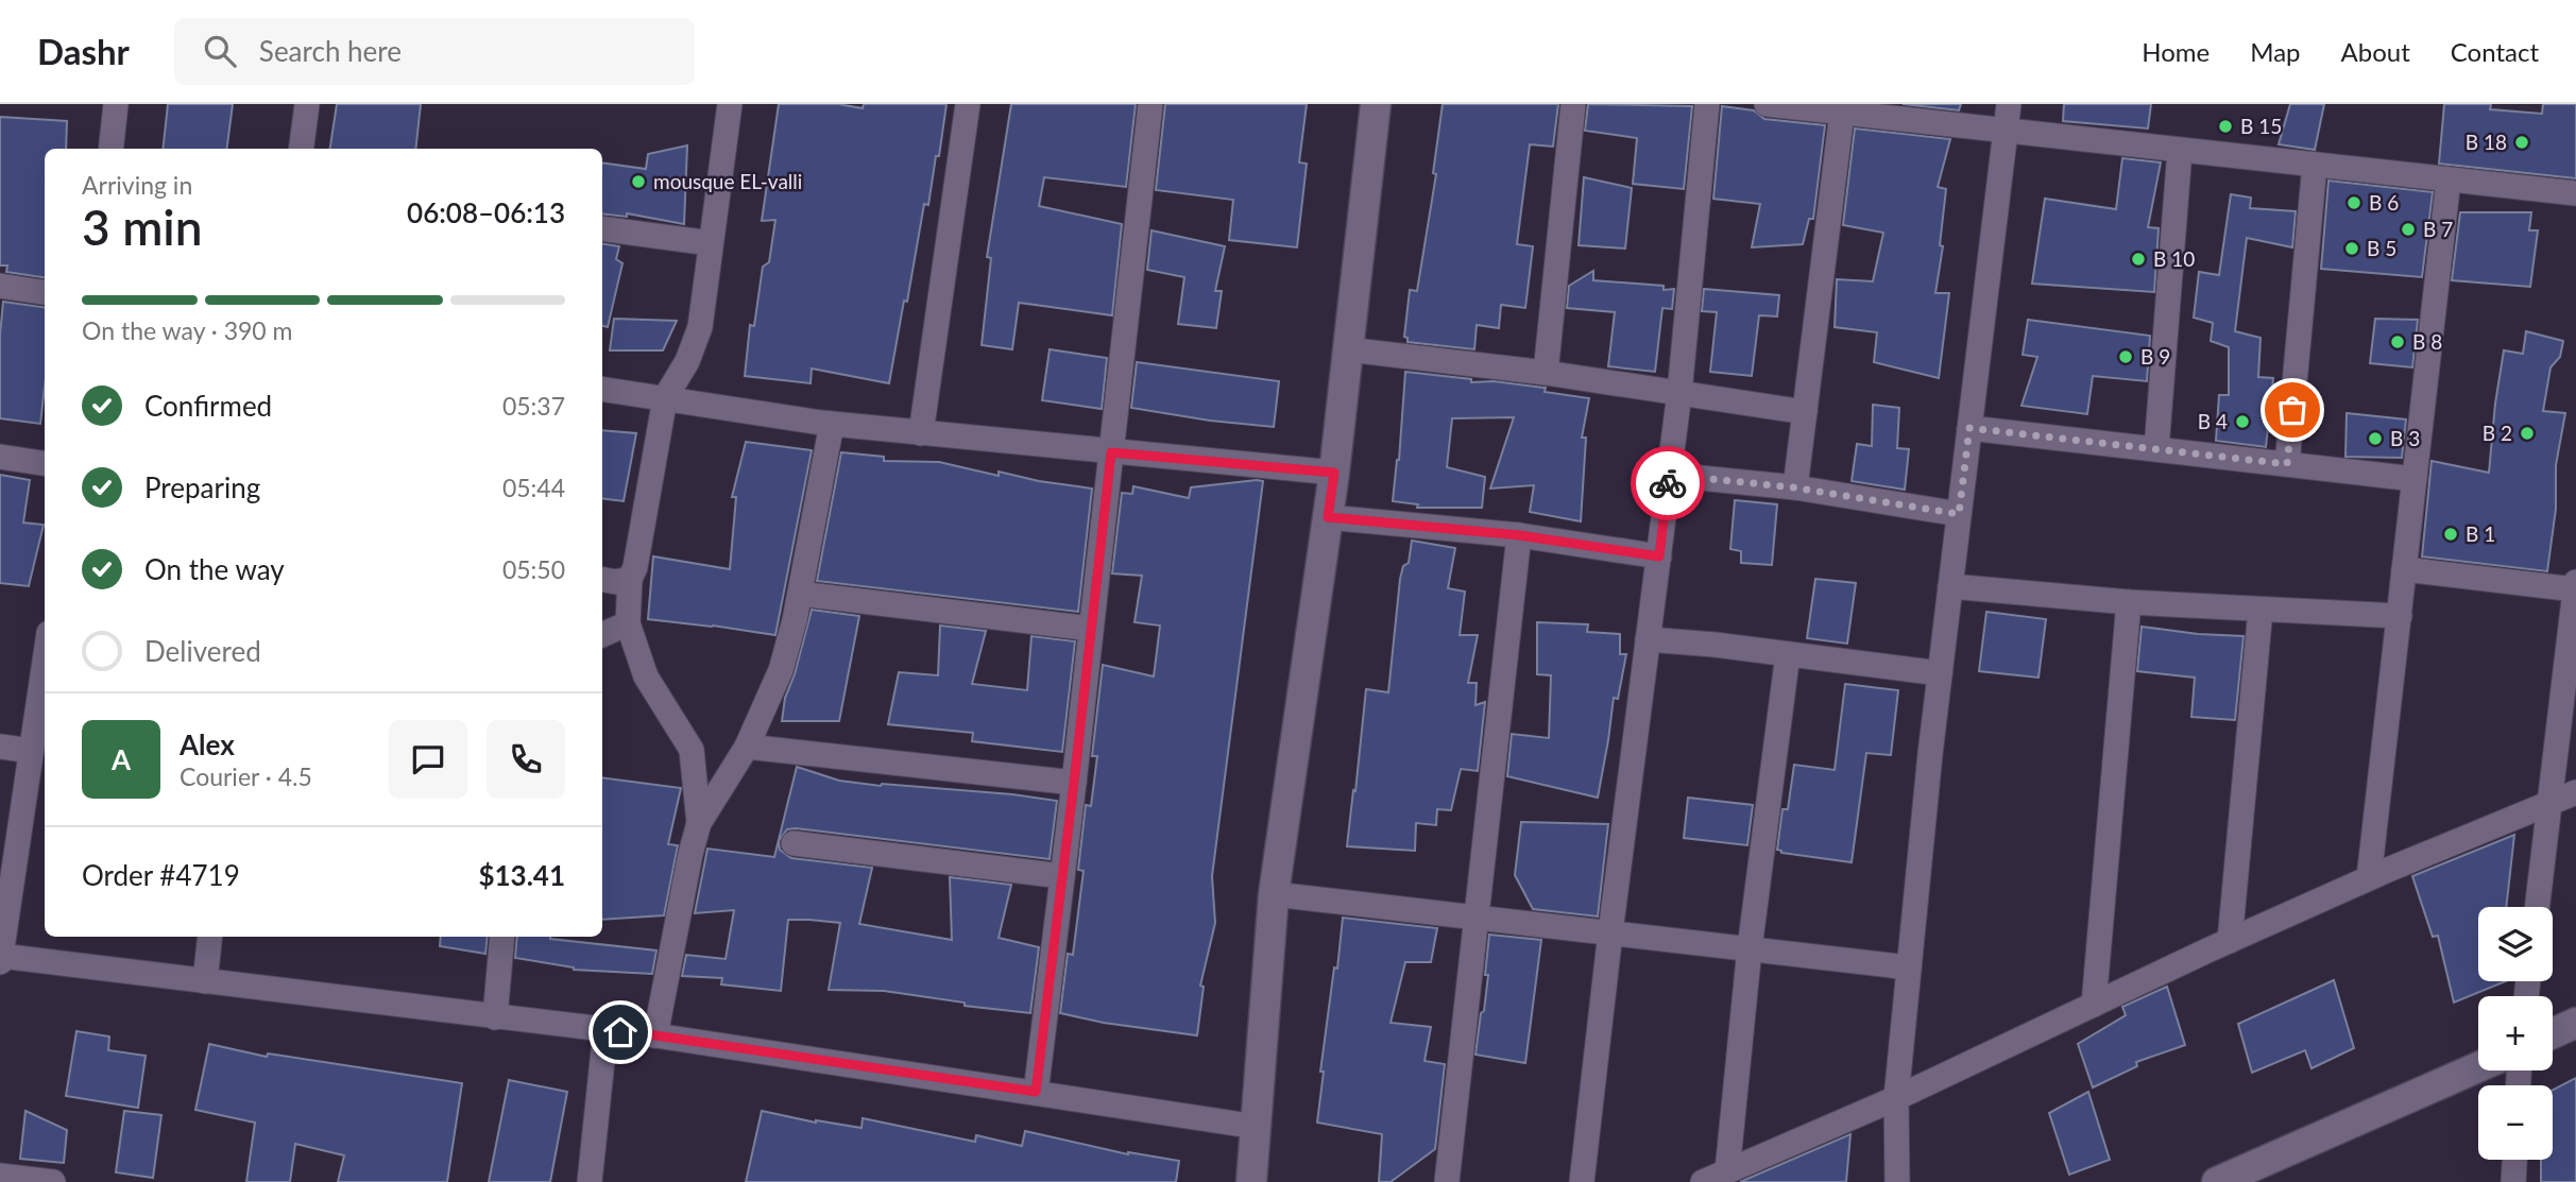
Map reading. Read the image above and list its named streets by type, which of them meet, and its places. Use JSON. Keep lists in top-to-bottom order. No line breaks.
{"places":["B 15","B 18","mousque EL-valli","B 6","B 7","B 5","B 10","B 8","B 9","B 4","B 2","B 3","B 1"],"page":{"header":"Dashr","search":"Search here","nav":["Home","Map","About","Contact"],"heading":["3 min","Arriving in","06:08–06:13"],"panel":["Alex","Courier · 4.5","Order #4719","$13.41"],"bar":"On the way · 390 m","list":[["Confirmed","05:37"],["Preparing","05:44"],["On the way","05:50"],"Delivered"],"round":"A","map_buttons":["+","−"]}}
